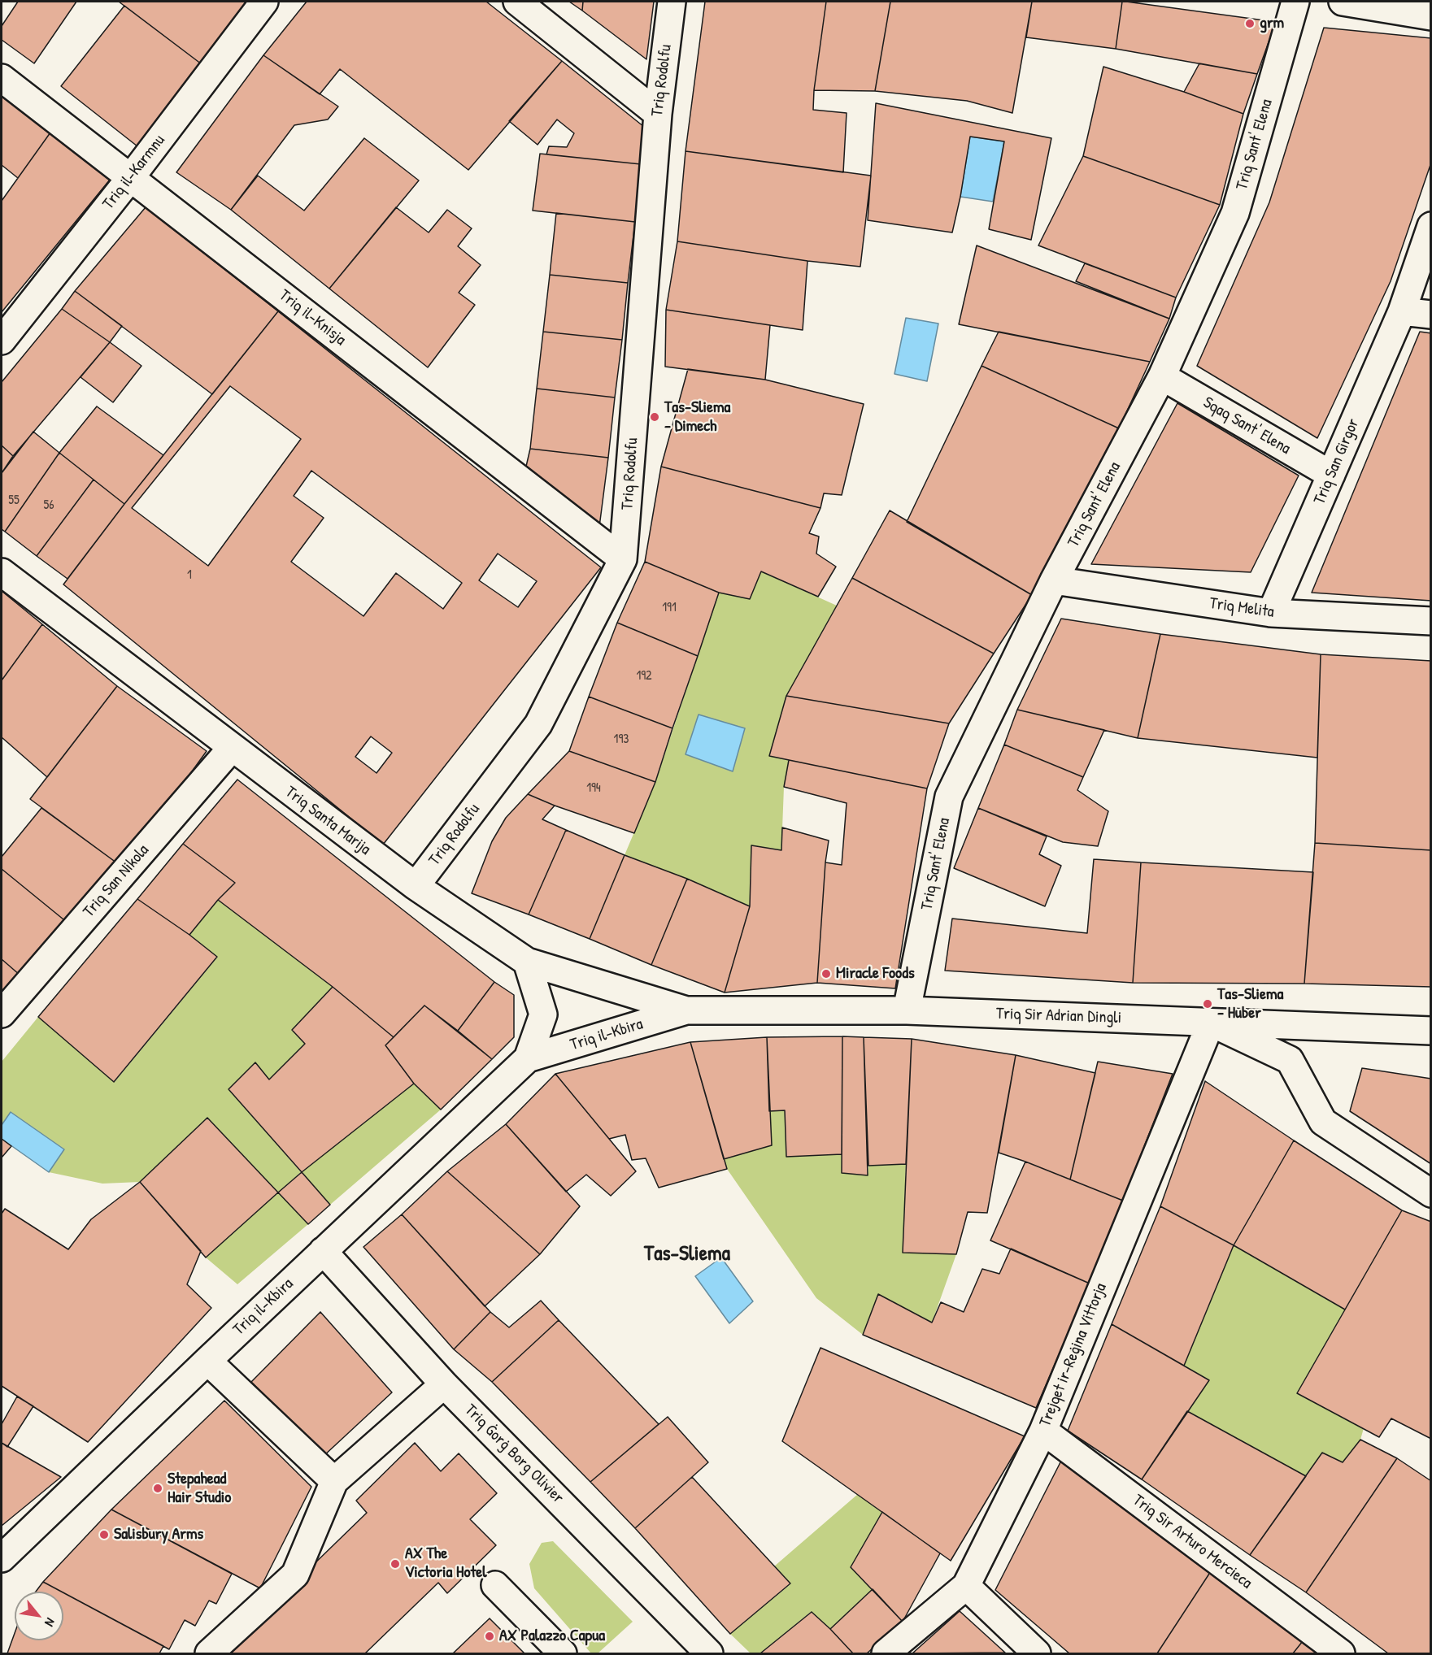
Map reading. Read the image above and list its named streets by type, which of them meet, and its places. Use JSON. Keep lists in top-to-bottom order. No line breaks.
{"streets":{"street":["Triq Rodolfu","Triq Sant' Elena","Triq il-Karmnu","Triq il-Knisja","Sqaq Sant' Elena","Triq San Girgor","Triq Melita","Triq Santa Marija","Triq San Nikola","Triq Sir Adrian Dingli","Triq il-Kbira","Trejqet ir-Reġina Vittorja","Triq Ġorġ Borg Olivier","Triq Sir Arturo Mercieca"]},"crossings":[["Triq Rodolfu","Triq il-Knisja"],["Triq Rodolfu","Triq Santa Marija"],["Triq Sant' Elena","Sqaq Sant' Elena"],["Triq Sant' Elena","Triq Melita"],["Triq Sant' Elena","Triq Sir Adrian Dingli"],["Triq il-Karmnu","Triq il-Knisja"],["Sqaq Sant' Elena","Triq San Girgor"],["Triq San Girgor","Triq Melita"],["Triq Santa Marija","Triq San Nikola"],["Triq Santa Marija","Triq Sir Adrian Dingli"],["Triq Santa Marija","Triq il-Kbira"],["Triq Sir Adrian Dingli","Triq il-Kbira"],["Triq Sir Adrian Dingli","Trejqet ir-Reġina Vittorja"],["Triq il-Kbira","Triq Ġorġ Borg Olivier"],["Trejqet ir-Reġina Vittorja","Triq Sir Arturo Mercieca"]],"districts":["Tas-Sliema"],"places":["grm","Tas-Sliema - Dimech","Miracle Foods","Tas-Sliema - Huber","Stepahead Hair Studio","Salisbury Arms","AX The Victoria Hotel","AX Palazzo Capua"],"house_numbers":["55","56","1","191","192","193","194"],"north":"bottom right"}
